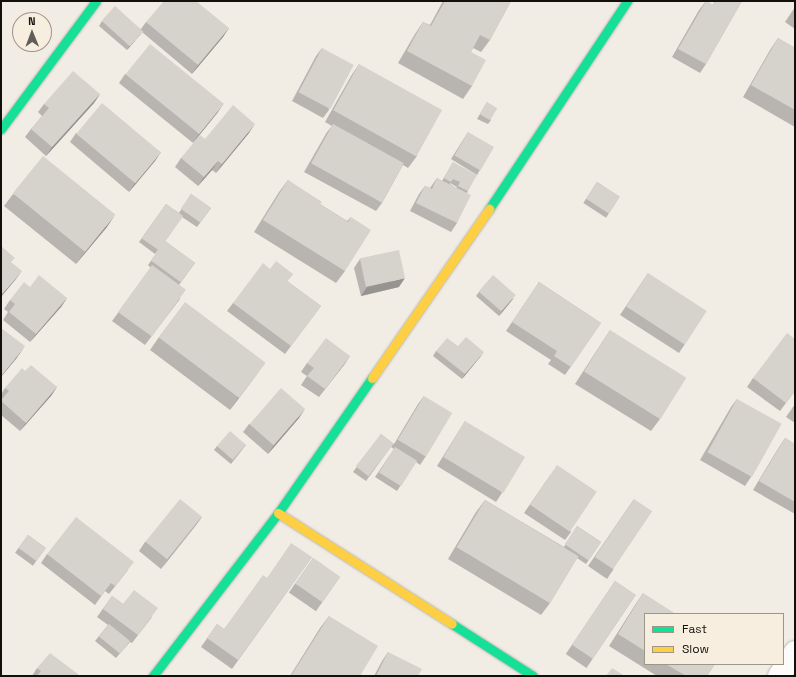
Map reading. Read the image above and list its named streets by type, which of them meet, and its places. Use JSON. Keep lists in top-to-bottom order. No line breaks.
{"legend":["Fast","Slow"],"north":"top"}
